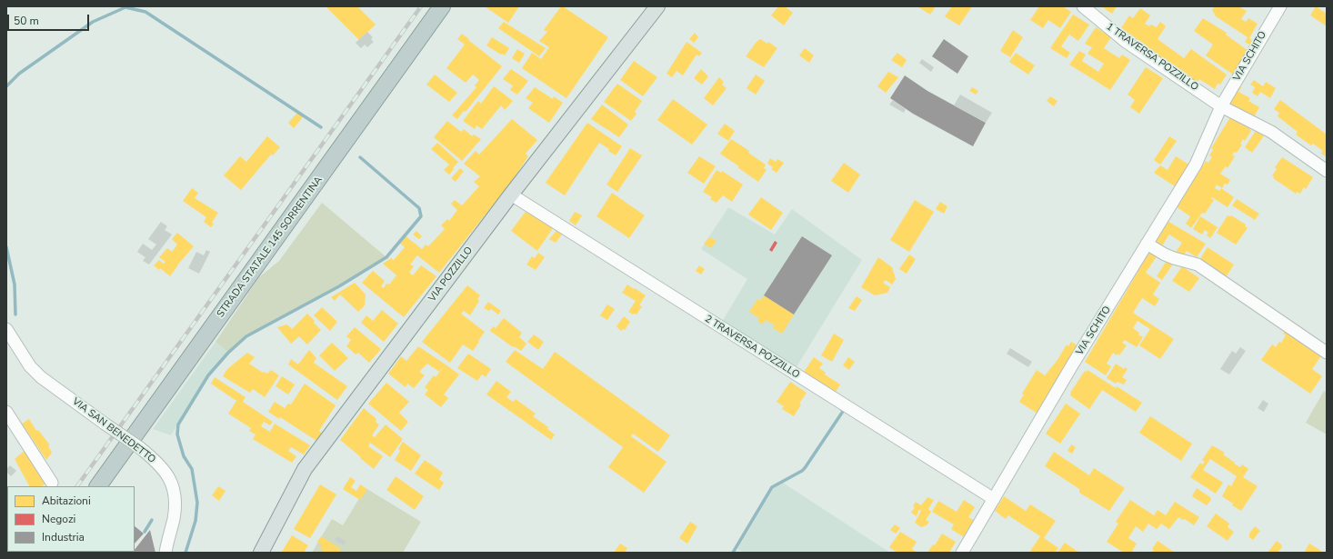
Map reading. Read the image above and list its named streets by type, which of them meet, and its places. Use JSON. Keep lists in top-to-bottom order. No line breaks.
{"streets":{"highway":["STRADA STATALE 145 SORRENTINA"],"main road":["VIA POZZILLO"],"street":["VIA SCHITO","1 TRAVERSA POZZILLO","2 TRAVERSA POZZILLO","VIA SAN BENEDETTO"]},"crossings":[["VIA SCHITO","1 TRAVERSA POZZILLO"],["VIA SCHITO","2 TRAVERSA POZZILLO"],["VIA POZZILLO","2 TRAVERSA POZZILLO"]],"legend":["Abitazioni","Negozi","Industria"],"scale_bar":"50 m"}
